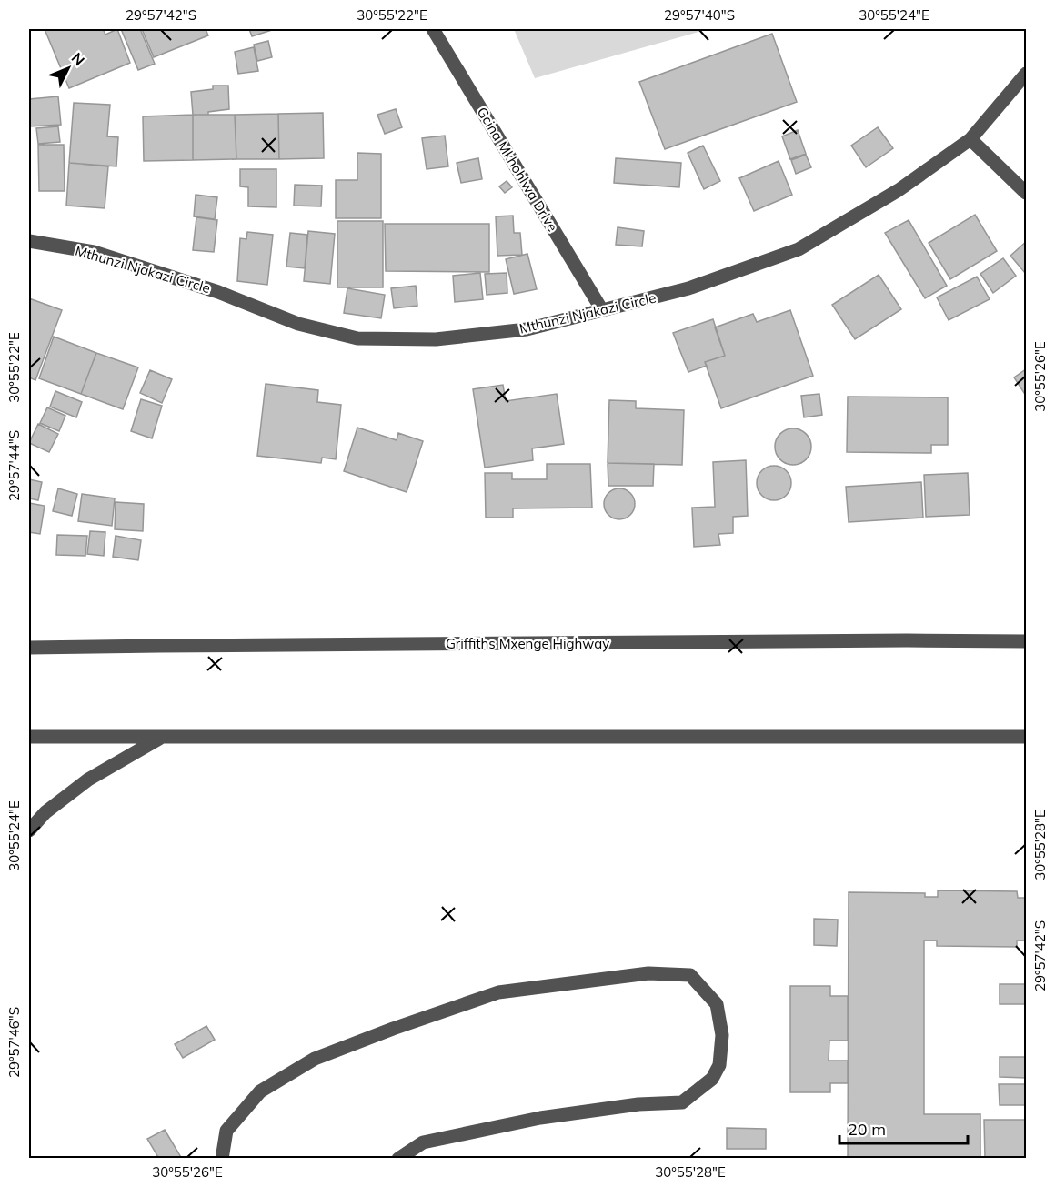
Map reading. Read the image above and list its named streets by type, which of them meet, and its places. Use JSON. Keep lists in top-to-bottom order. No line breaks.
{"streets":{"street":["Gcina Mkhohlwa Drive","Mthunzi Njakazi Circle","Griffiths Mxenge Highway"]},"crossings":[["Gcina Mkhohlwa Drive","Mthunzi Njakazi Circle"]],"scale_bar":"20 m","north":"top right","coordinates":["29°57'42\"S","30°55'22\"E","29°57'40\"S","30°55'24\"E","30°55'26\"E","29°57'44\"S","30°55'28\"E","29°57'46\"S"]}
